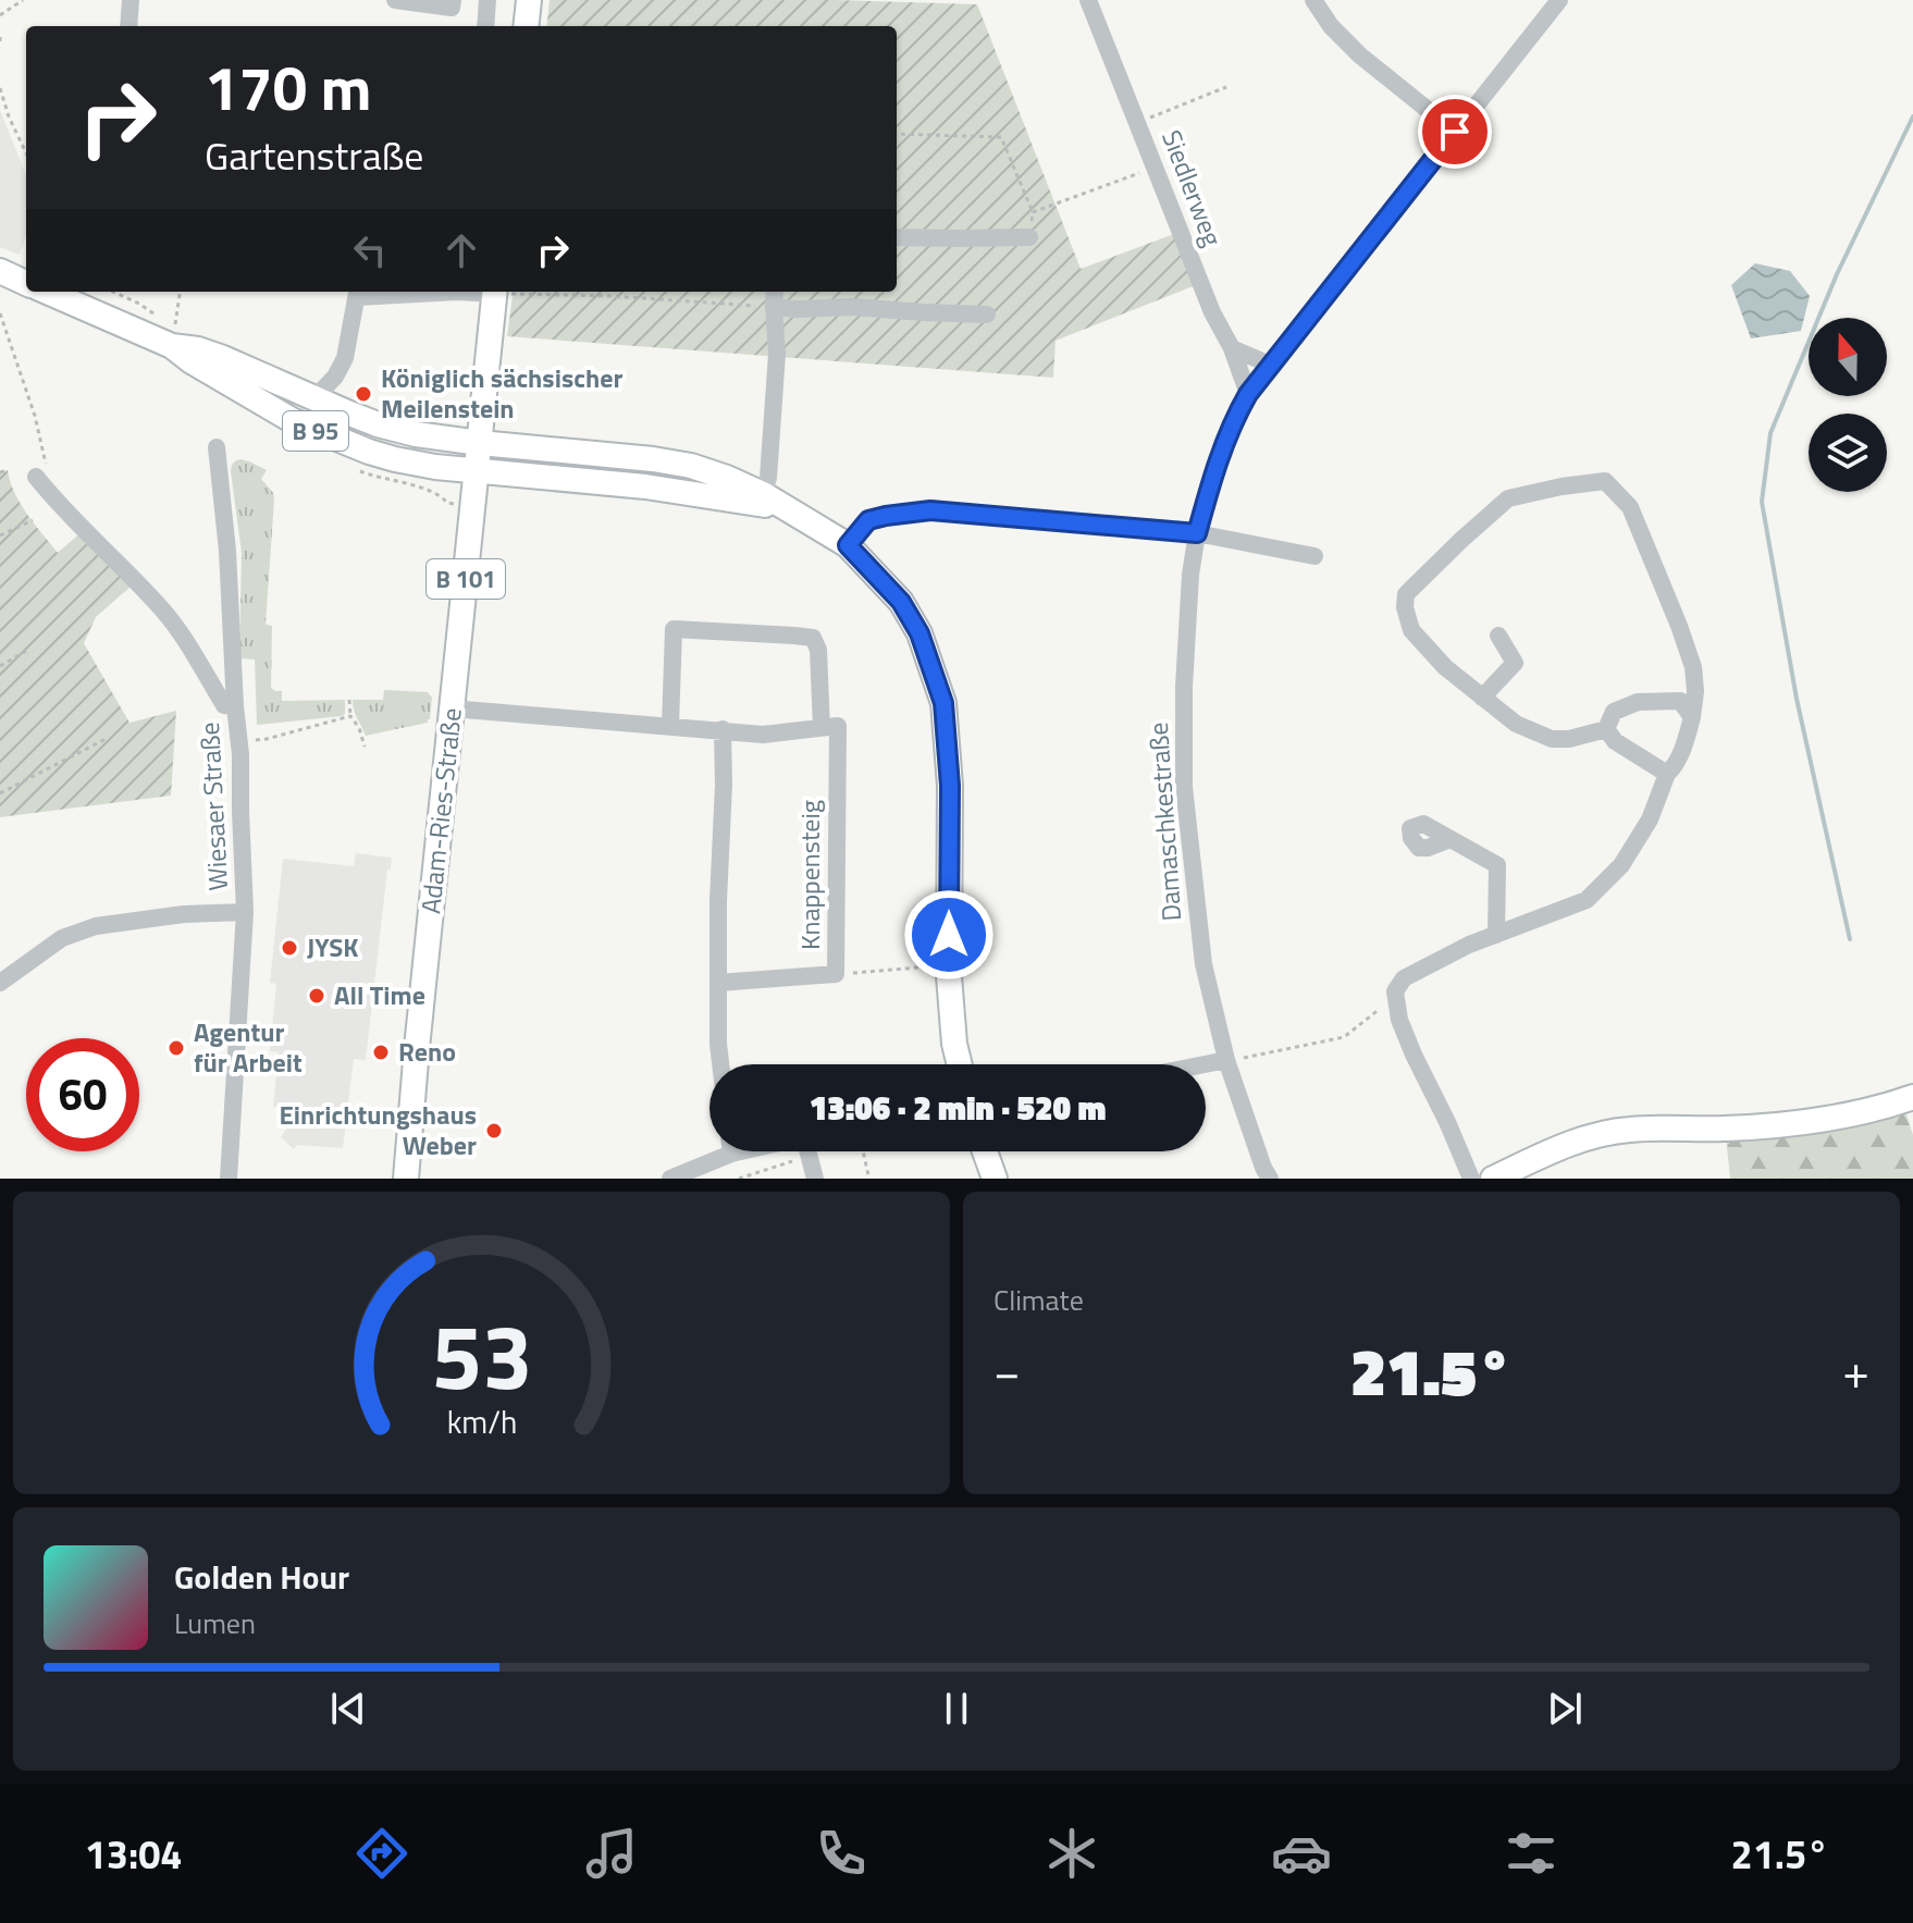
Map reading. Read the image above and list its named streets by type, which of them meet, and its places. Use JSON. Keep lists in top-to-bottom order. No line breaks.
{"streets":{"main road":["B 95","B 101","Adam-Ries-Straße"],"street":["Siedlerweg","Wiesaer Straße","Damaschkestraße","Knappensteig"]},"crossings":[["Siedlerweg","Damaschkestraße"],["B 95","B 101"],["B 95","Adam-Ries-Straße"],["B 101","Adam-Ries-Straße"]],"places":["Königlich sächsischer Meilenstein","JYSK","All Time","Agentur für Arbeit","Reno","Einrichtungshaus Weber"],"north":"top","page":{"turn":["170 m","Gartenstraße"],"limit":"60","trip":"13:06 · 2 min · 520 m","tile":"Climate","heat":["−","21.5°","+"],"song":["Golden Hour","Lumen"],"tabs":["13:04","21.5°"],"gauge":["53","km/h"]}}
